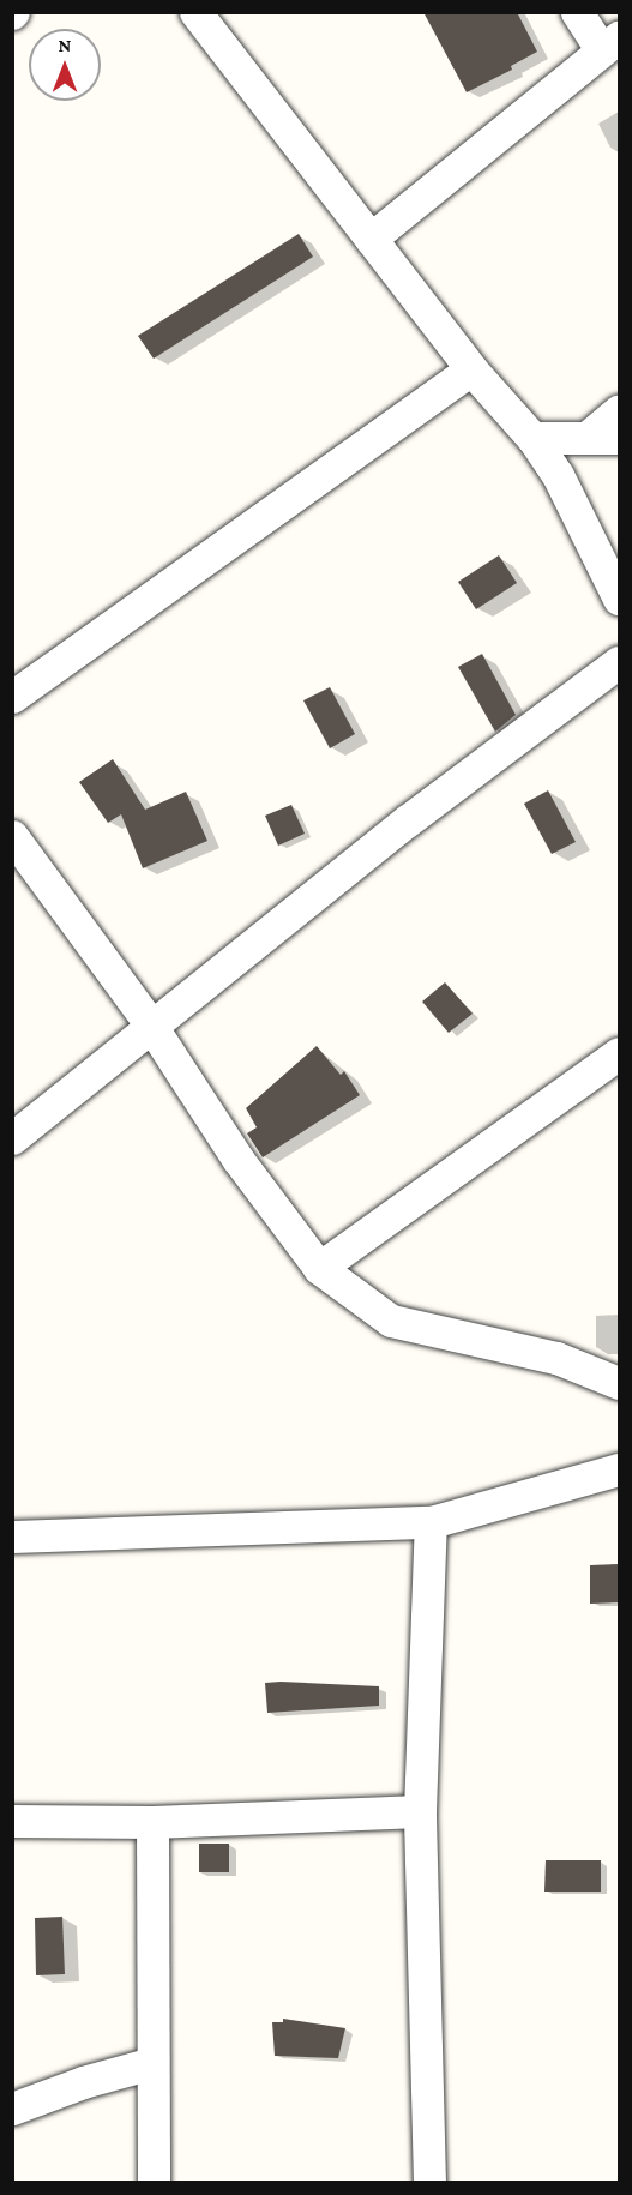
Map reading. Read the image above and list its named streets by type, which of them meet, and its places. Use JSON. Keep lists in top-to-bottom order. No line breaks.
{"north":"top"}
